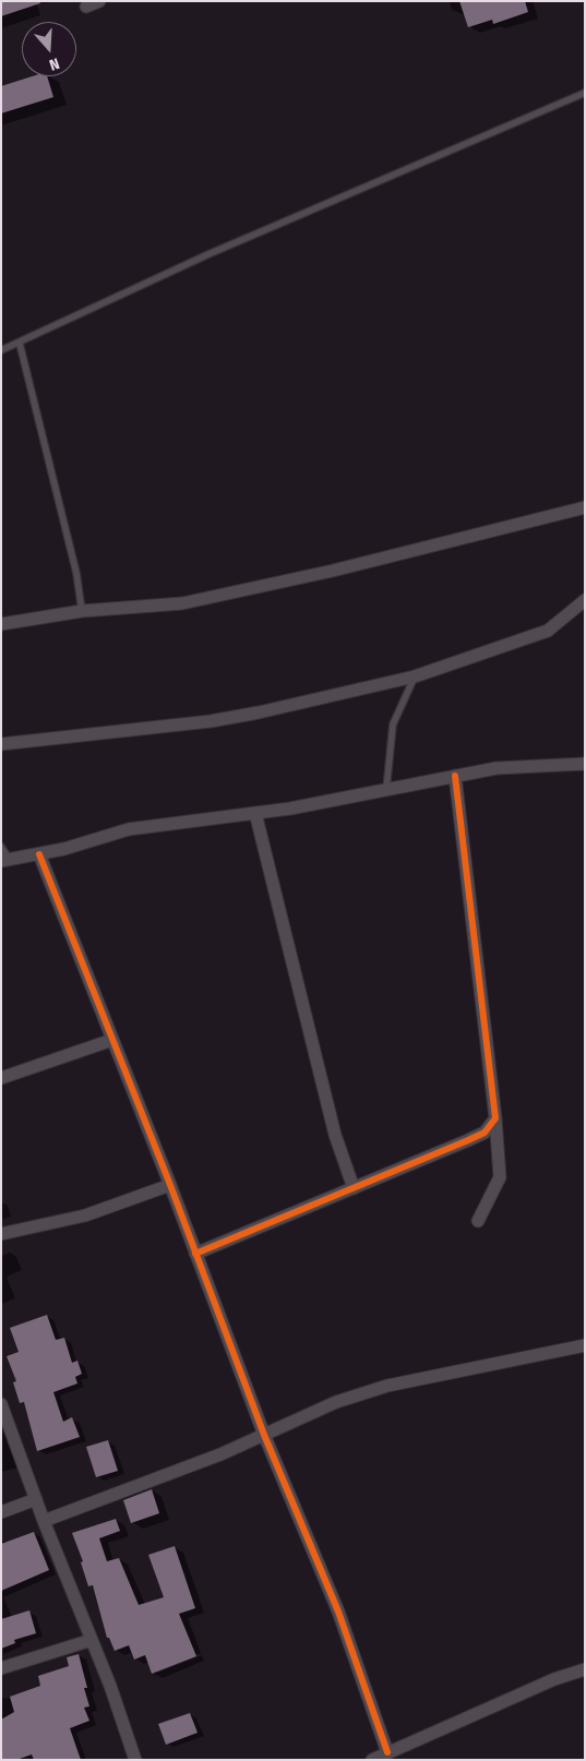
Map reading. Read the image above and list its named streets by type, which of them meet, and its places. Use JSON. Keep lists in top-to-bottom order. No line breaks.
{"north":"bottom"}
